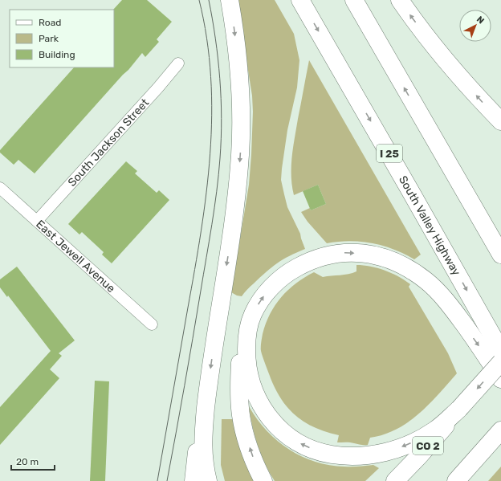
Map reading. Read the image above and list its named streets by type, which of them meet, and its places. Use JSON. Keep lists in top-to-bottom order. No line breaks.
{"streets":{"main road":["I 25","South Valley Highway","CO 2"],"street":["South Jackson Street","East Jewell Avenue"]},"crossings":[["South Jackson Street","East Jewell Avenue"]],"legend":["Road","Park","Building"],"scale_bar":"20 m","north":"top right"}
